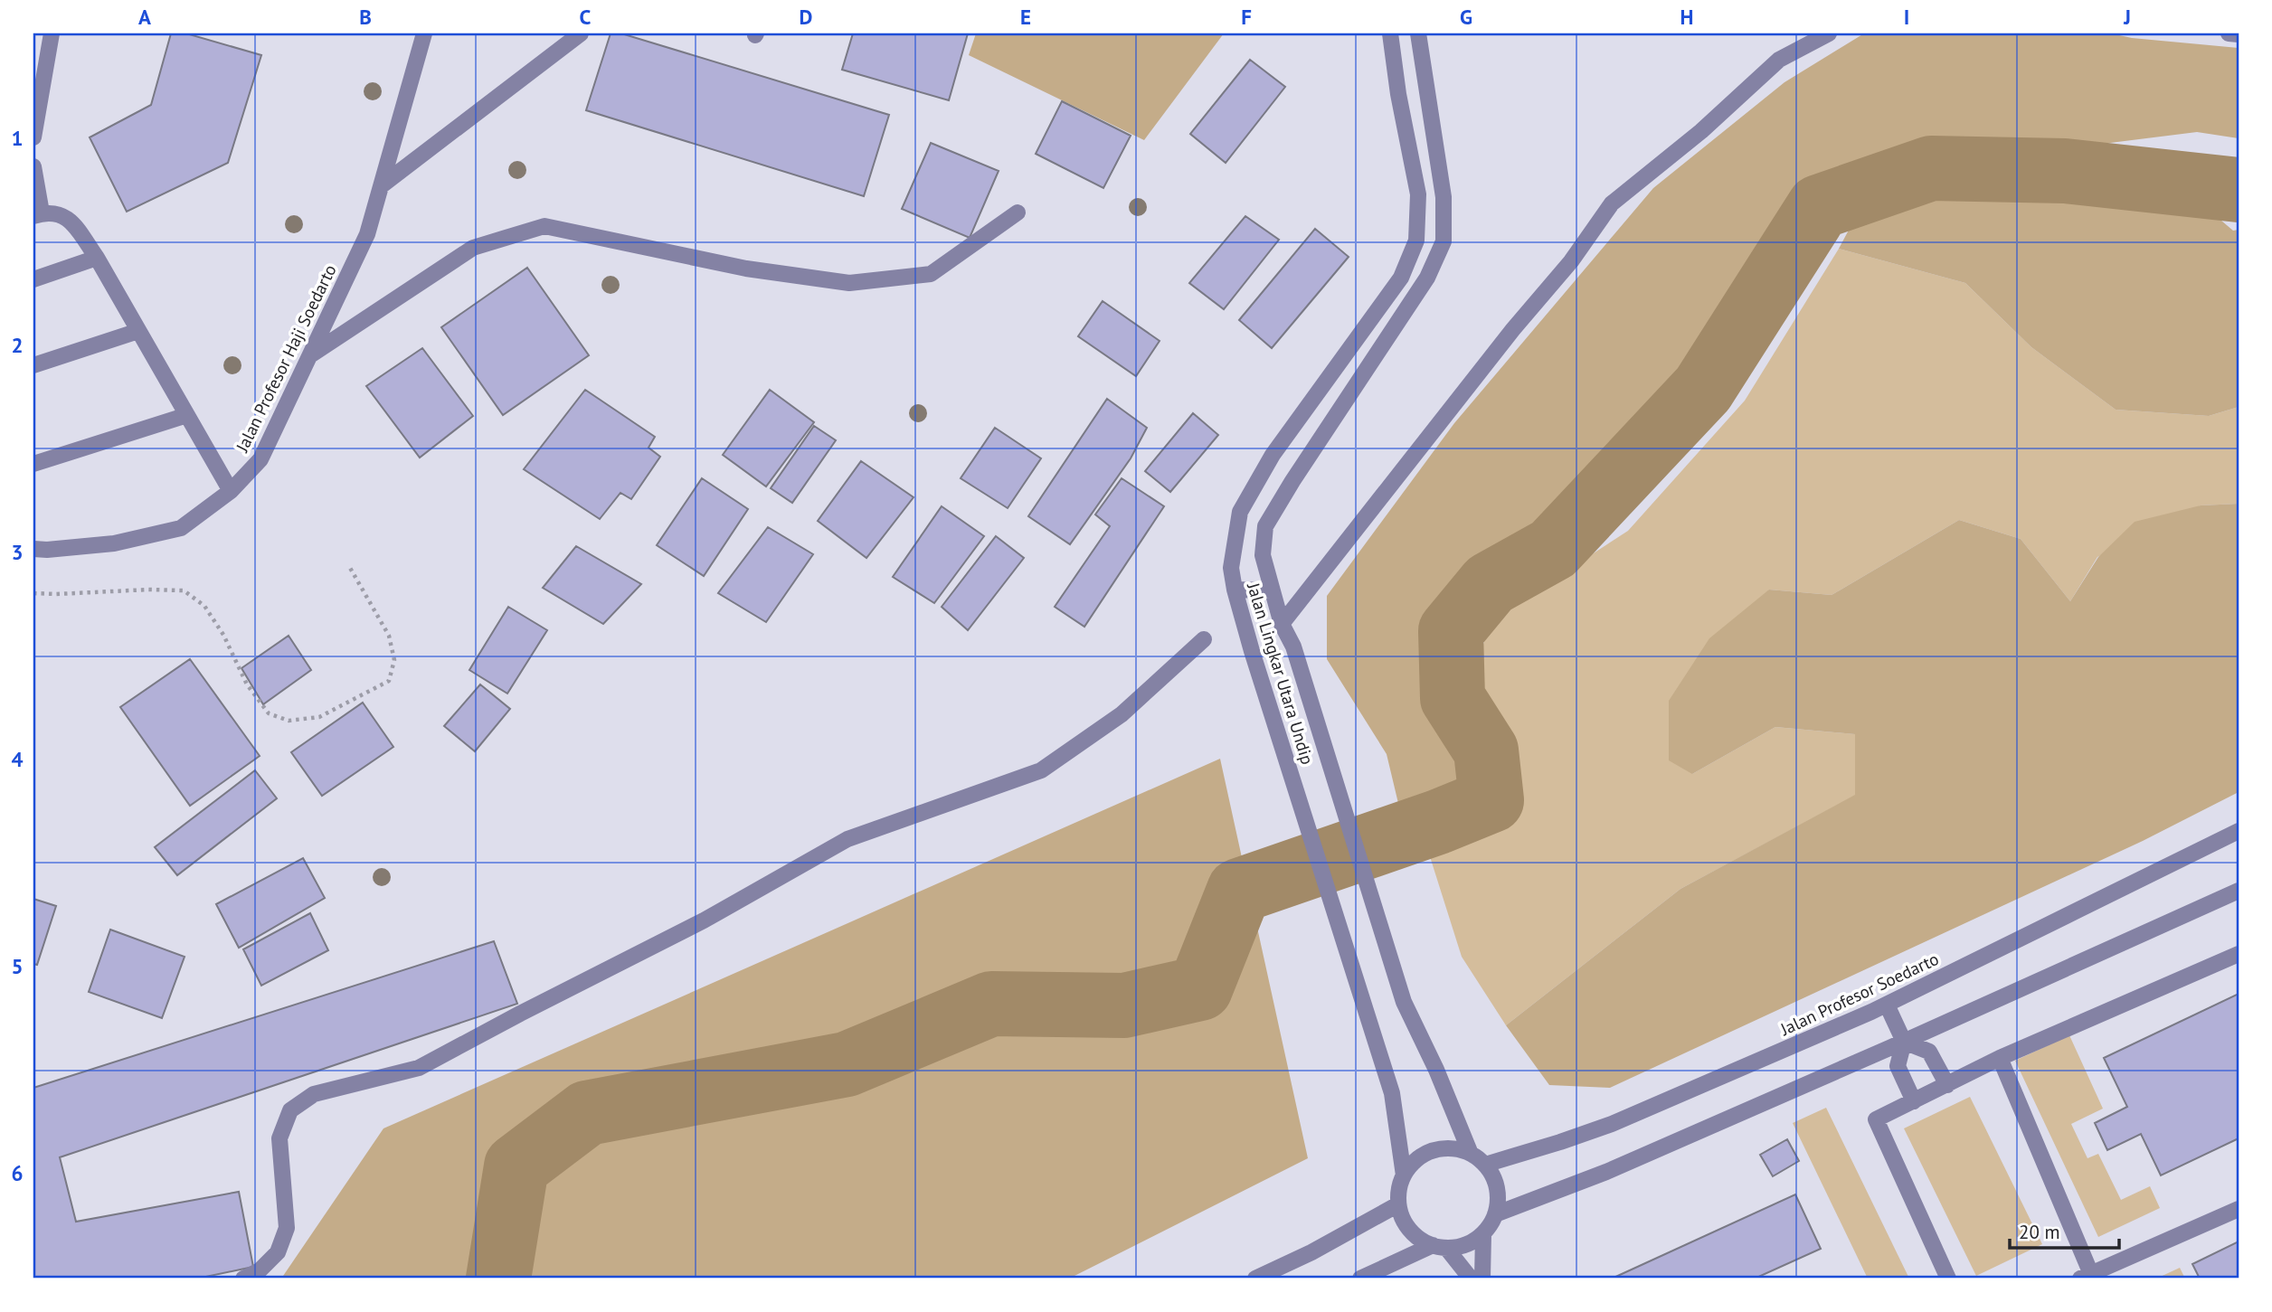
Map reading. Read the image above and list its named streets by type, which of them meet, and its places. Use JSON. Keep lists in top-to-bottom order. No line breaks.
{"streets":{"street":["Jalan Profesor Haji Soedarto","Jalan Lingkar Utara Undip","Jalan Profesor Soedarto"]},"crossings":[["Jalan Lingkar Utara Undip","Jalan Profesor Soedarto"]],"scale_bar":"20 m","grid":{"columns":["A","B","C","D","E","F","G","H","I","J"],"rows":["1","2","3","4","5","6"]}}
